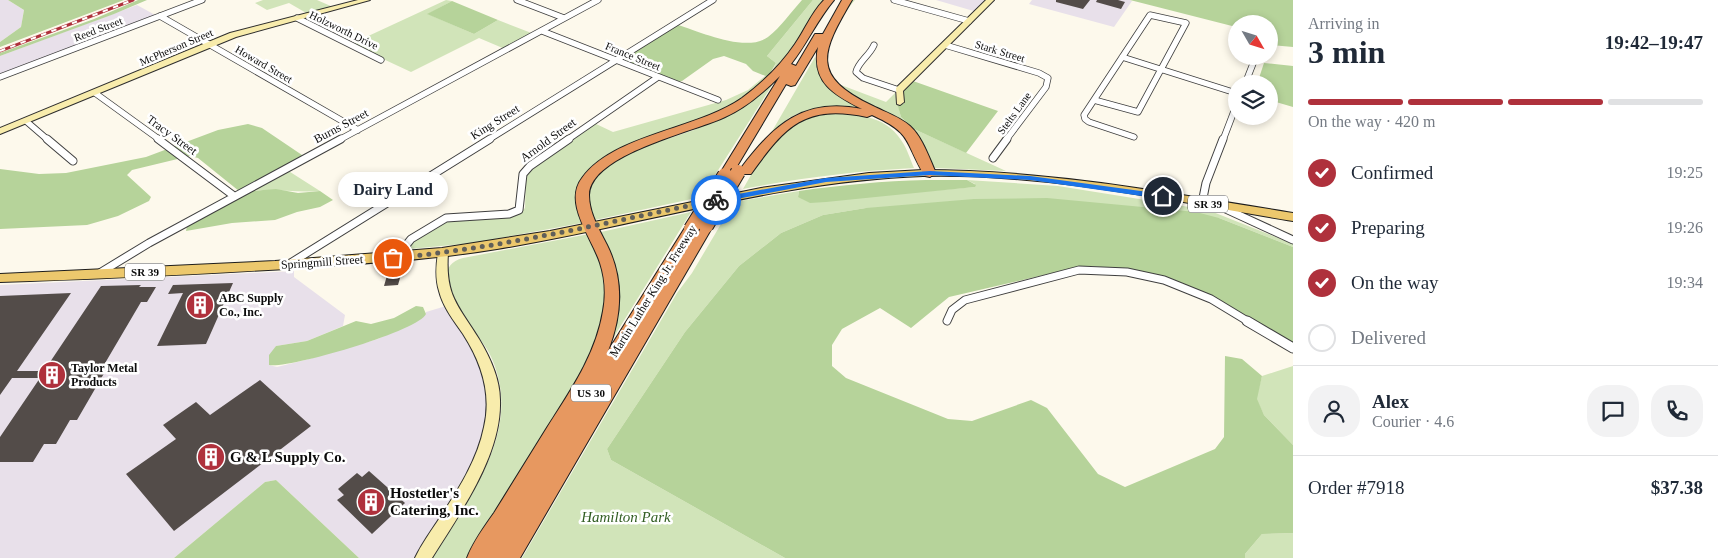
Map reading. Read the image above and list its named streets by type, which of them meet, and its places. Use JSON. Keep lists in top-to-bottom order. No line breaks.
{"streets":{"highway":["Martin Luther King Jr. Freeway","US 30"],"main road":["SR 39","Springmill Street"],"street":["Reed Street","Holzworth Drive","McPherson Street","Stark Street","France Street","Howard Street","Stelts Lane","King Street","Burns Street","Tracy Street","Arnold Street"]},"crossings":[["Reed Street","Howard Street"],["Holzworth Drive","McPherson Street"],["McPherson Street","Howard Street"],["McPherson Street","Tracy Street"],["Stark Street","Stelts Lane"],["France Street","King Street"],["France Street","Burns Street"],["France Street","Arnold Street"],["Howard Street","Burns Street"],["King Street","Springmill Street"],["Burns Street","Tracy Street"],["Burns Street","Springmill Street"],["Arnold Street","Springmill Street"]],"parks":["Hamilton Park"],"places":{"other":["Dairy Land"],"building":["ABC Supply Co., Inc.","Taylor Metal Products","G & L Supply Co.","Hostetler's Catering, Inc."]},"north":"bottom right","page":{"heading":["3 min","Arriving in","19:42–19:47"],"panel":["Alex","Courier · 4.6","Order #7918","$37.38"],"bar":"On the way · 420 m","list":[["Confirmed","19:25"],["Preparing","19:26"],["On the way","19:34"],"Delivered"],"bubble":"Dairy Land"}}
